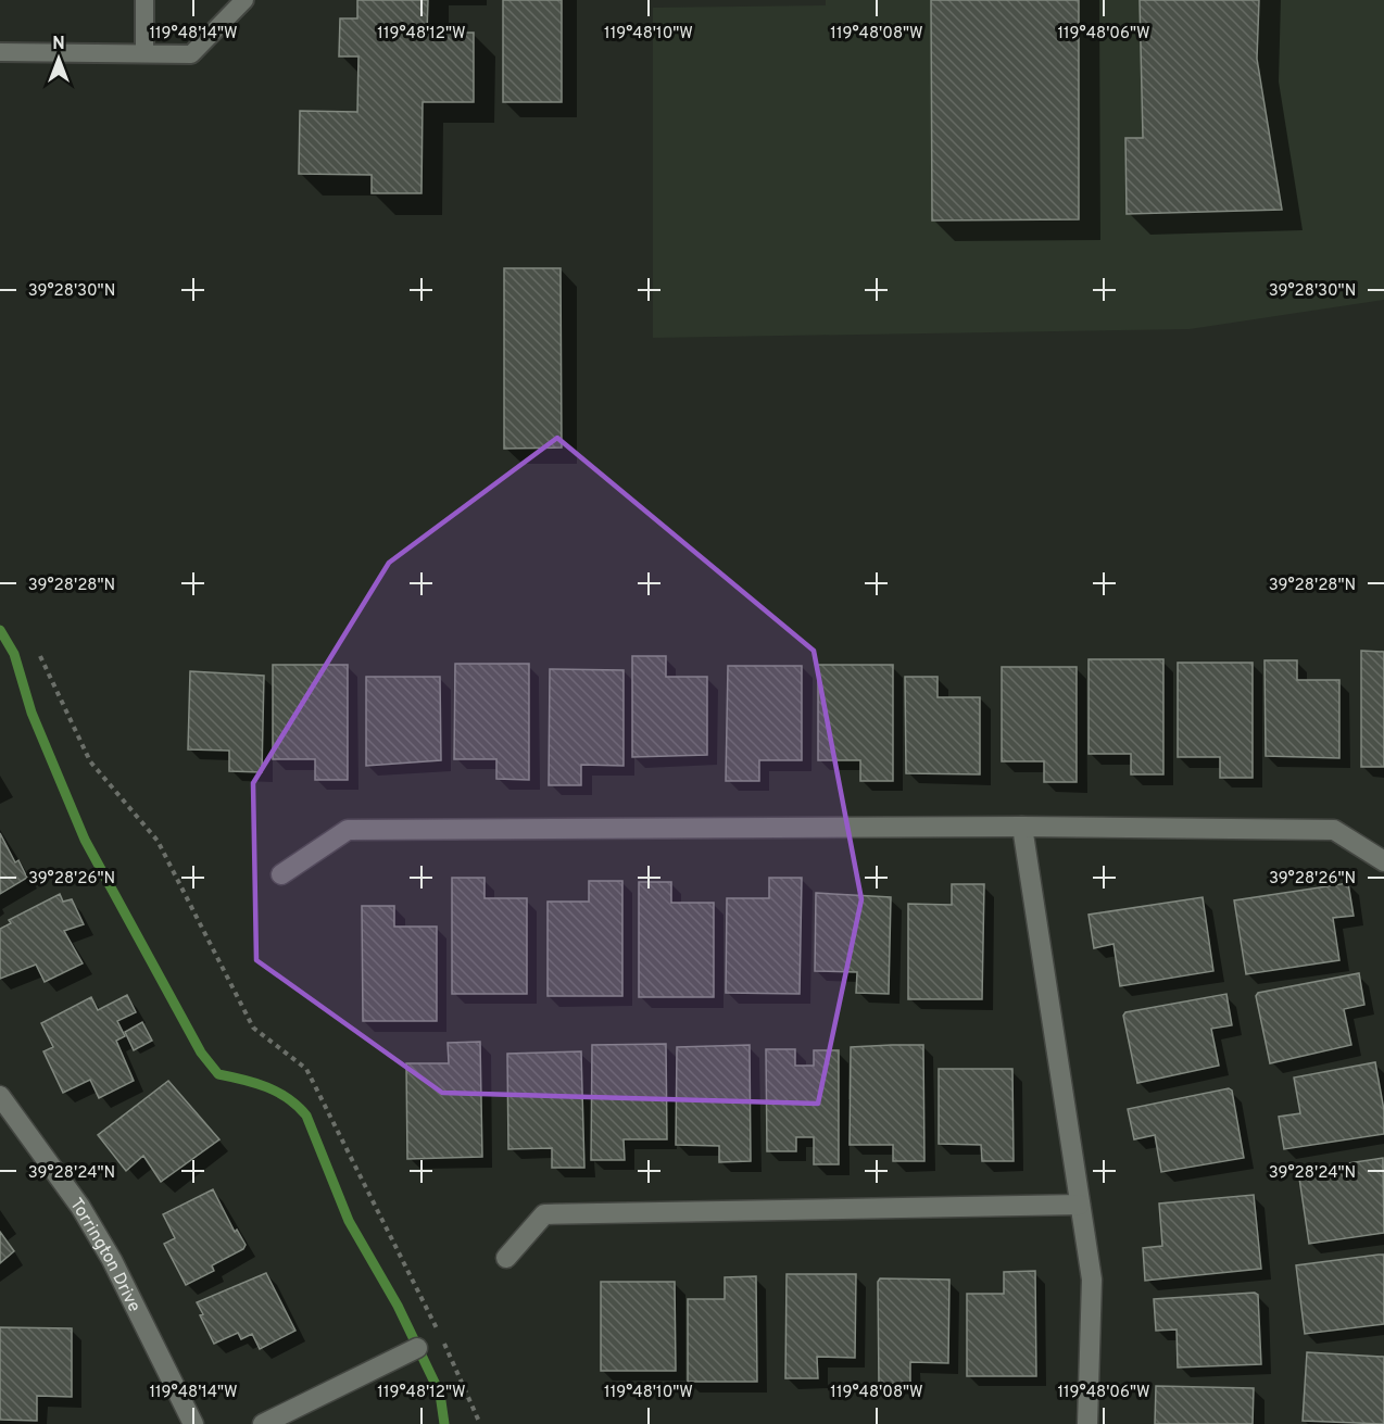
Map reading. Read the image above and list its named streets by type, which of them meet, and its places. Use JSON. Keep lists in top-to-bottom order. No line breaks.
{"streets":{"street":["Torrington Drive"]},"north":"top","coordinates":["119°48'14\"W","119°48'12\"W","119°48'10\"W","119°48'08\"W","119°48'06\"W","39°28'30\"N","39°28'28\"N","39°28'26\"N","39°28'24\"N"]}
